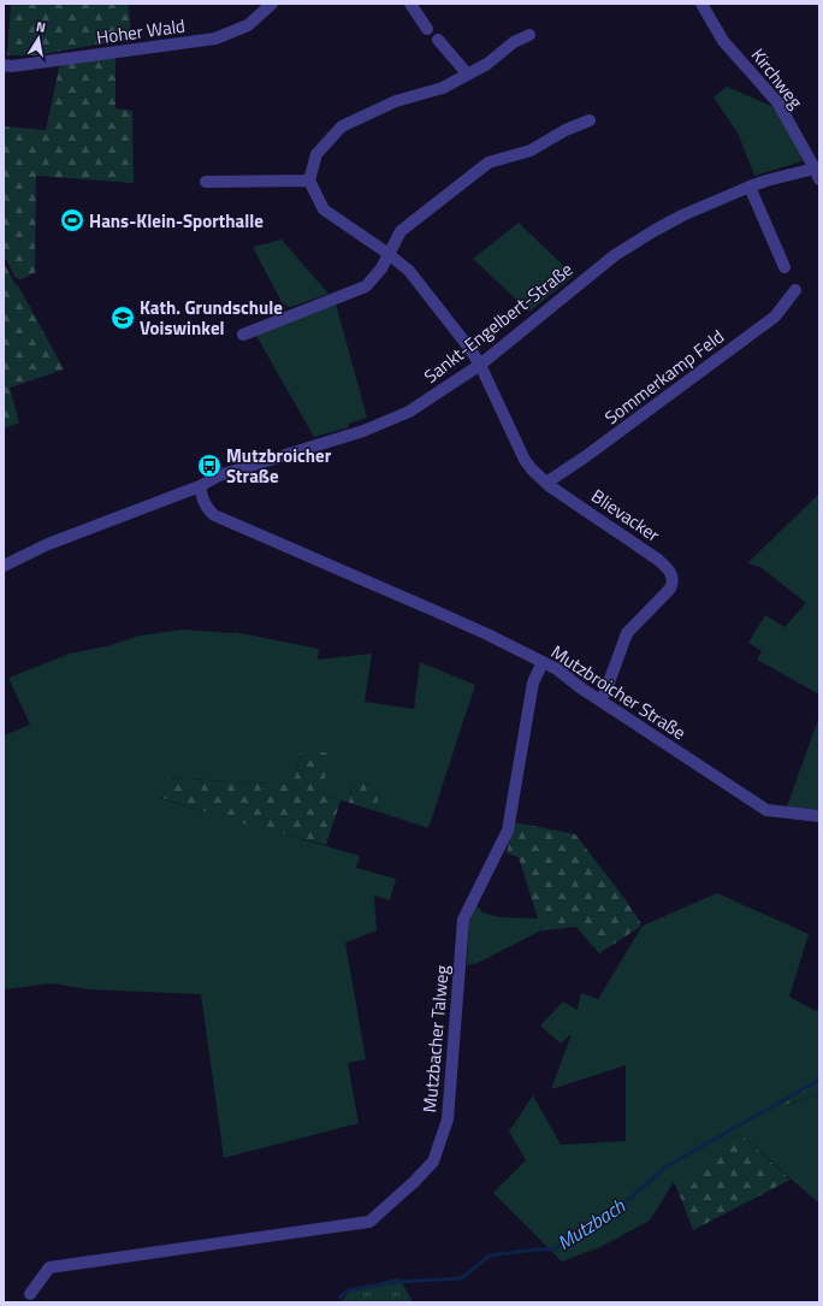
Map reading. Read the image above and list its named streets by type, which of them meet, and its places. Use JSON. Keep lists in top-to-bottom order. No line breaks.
{"streets":{"street":["Hoher Wald","Kirchweg","Sankt-Engelbert-Straße","Sommerkamp Feld","Blievacker","Mutzbroicher Straße","Mutzbacher Talweg"]},"crossings":[["Kirchweg","Sankt-Engelbert-Straße"],["Sankt-Engelbert-Straße","Blievacker"],["Sankt-Engelbert-Straße","Mutzbroicher Straße"],["Sommerkamp Feld","Blievacker"],["Blievacker","Mutzbroicher Straße"],["Mutzbroicher Straße","Mutzbacher Talweg"]],"water":["Mutzbach"],"places":{"sports":["Hans-Klein-Sporthalle"],"school or university":["Kath. Grundschule Voiswinkel"],"bus stop":["Mutzbroicher Straße"]},"north":"top"}
